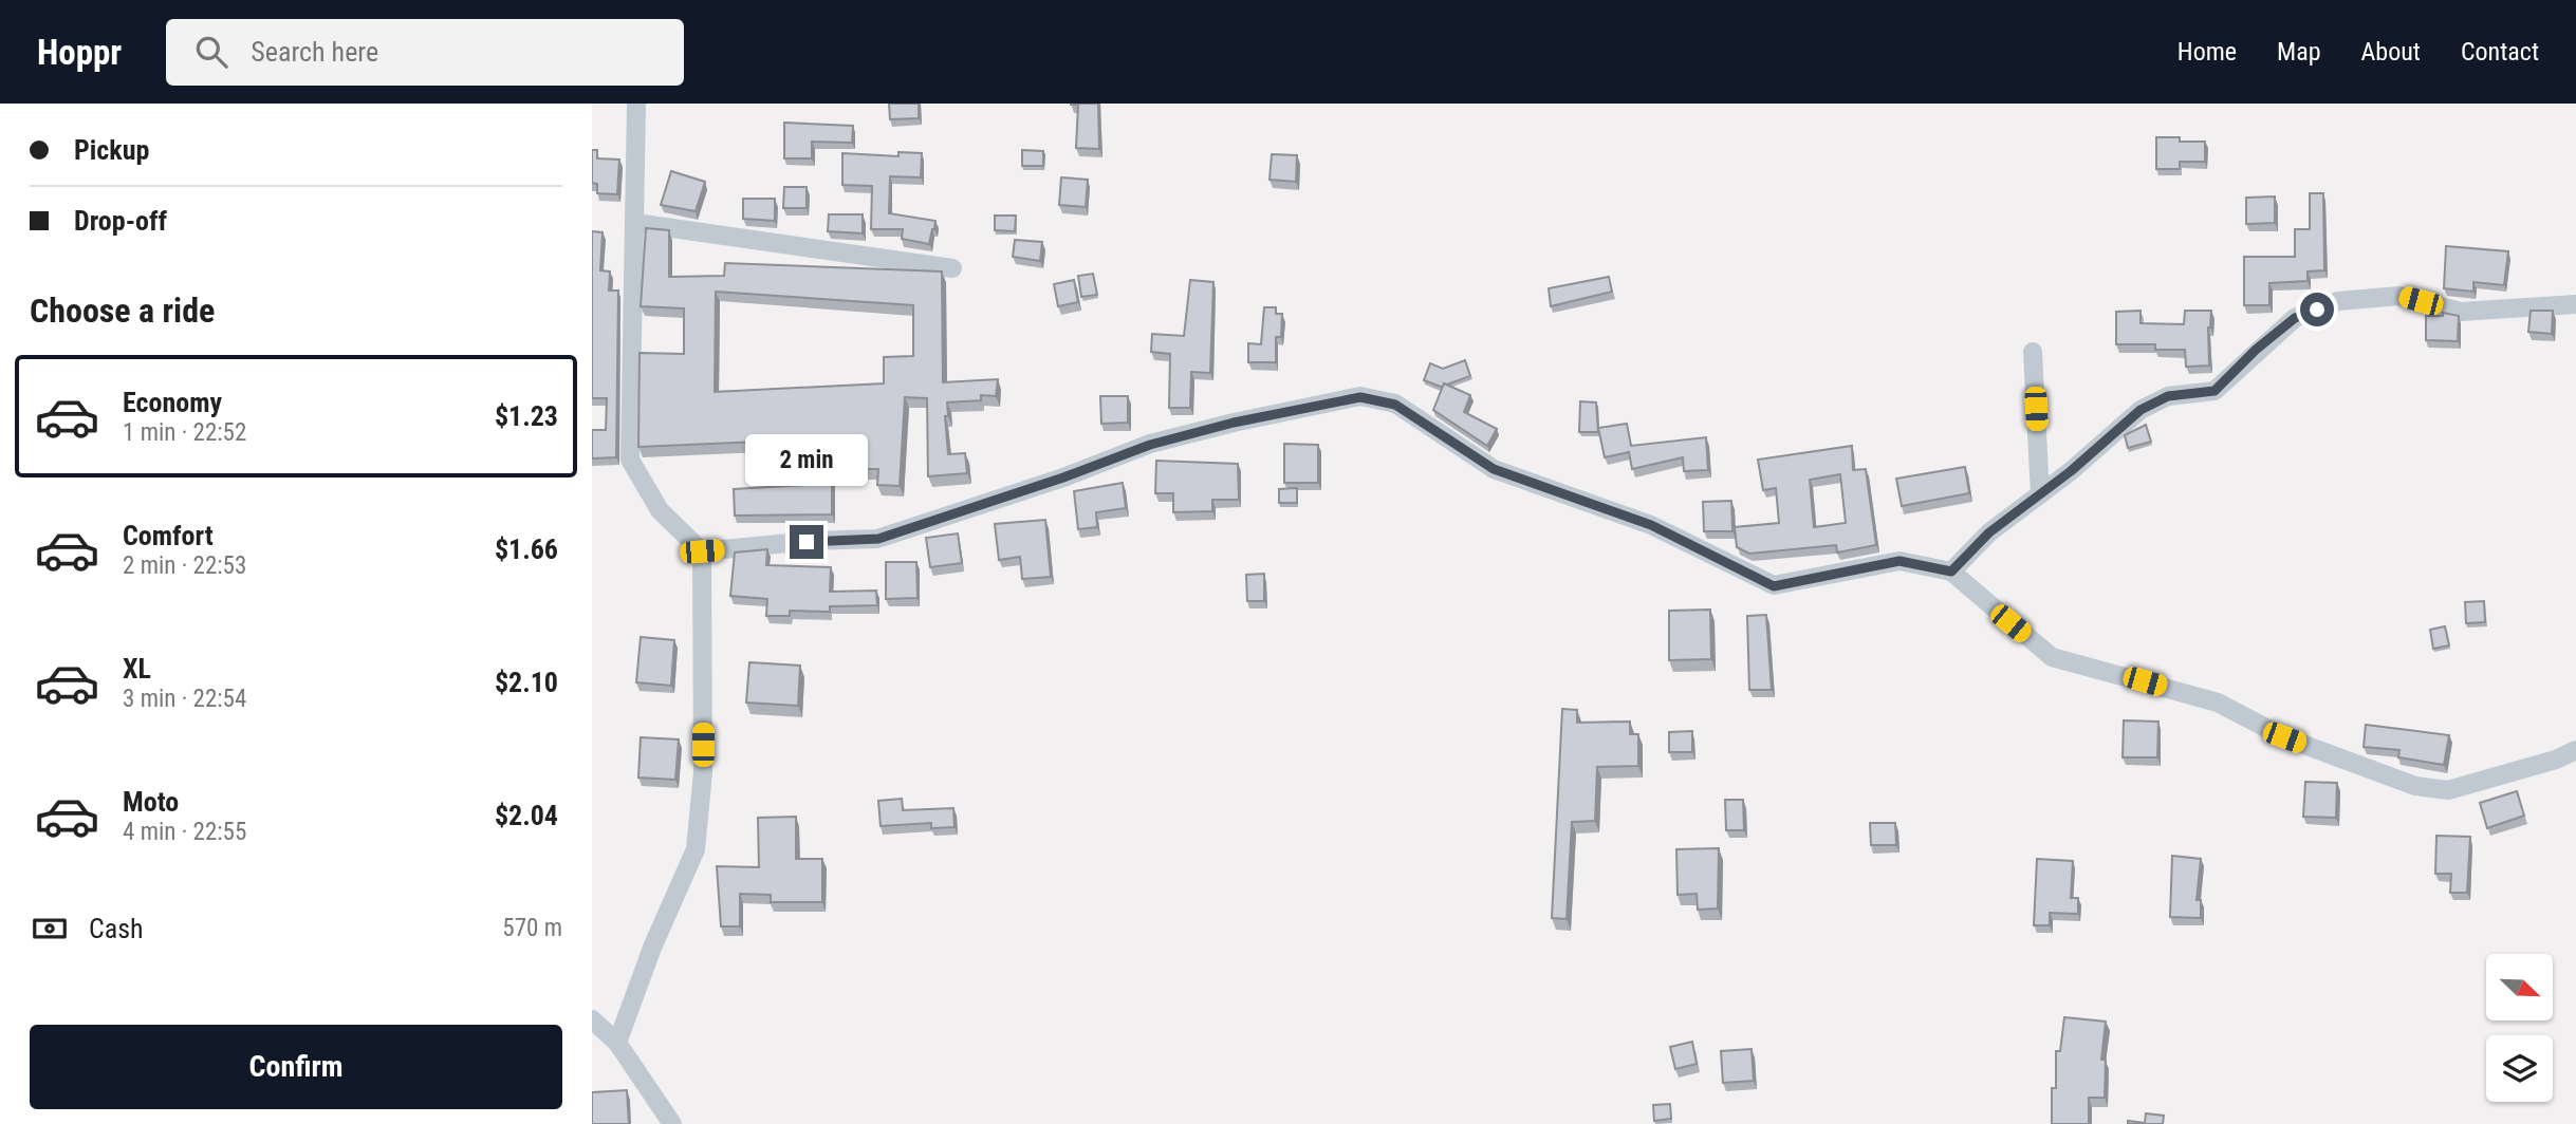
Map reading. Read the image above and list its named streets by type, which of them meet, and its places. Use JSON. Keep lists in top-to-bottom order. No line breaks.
{"north":"bottom right","page":{"header":"Hoppr","search":"Search here","nav":["Home","Map","About","Contact"],"banner":["Pickup","Drop-off"],"heading":"Choose a ride","list":[{"name":"Economy","note":"1 min · 22:52","value":"$1.23"},{"name":"Comfort","note":"2 min · 22:53","value":"$1.66"},{"name":"XL","note":"3 min · 22:54","value":"$2.10"},{"name":"Moto","note":"4 min · 22:55","value":"$2.04"}],"bubble":"2 min","pay":["Cash","570 m"],"buttons":"Confirm"}}
